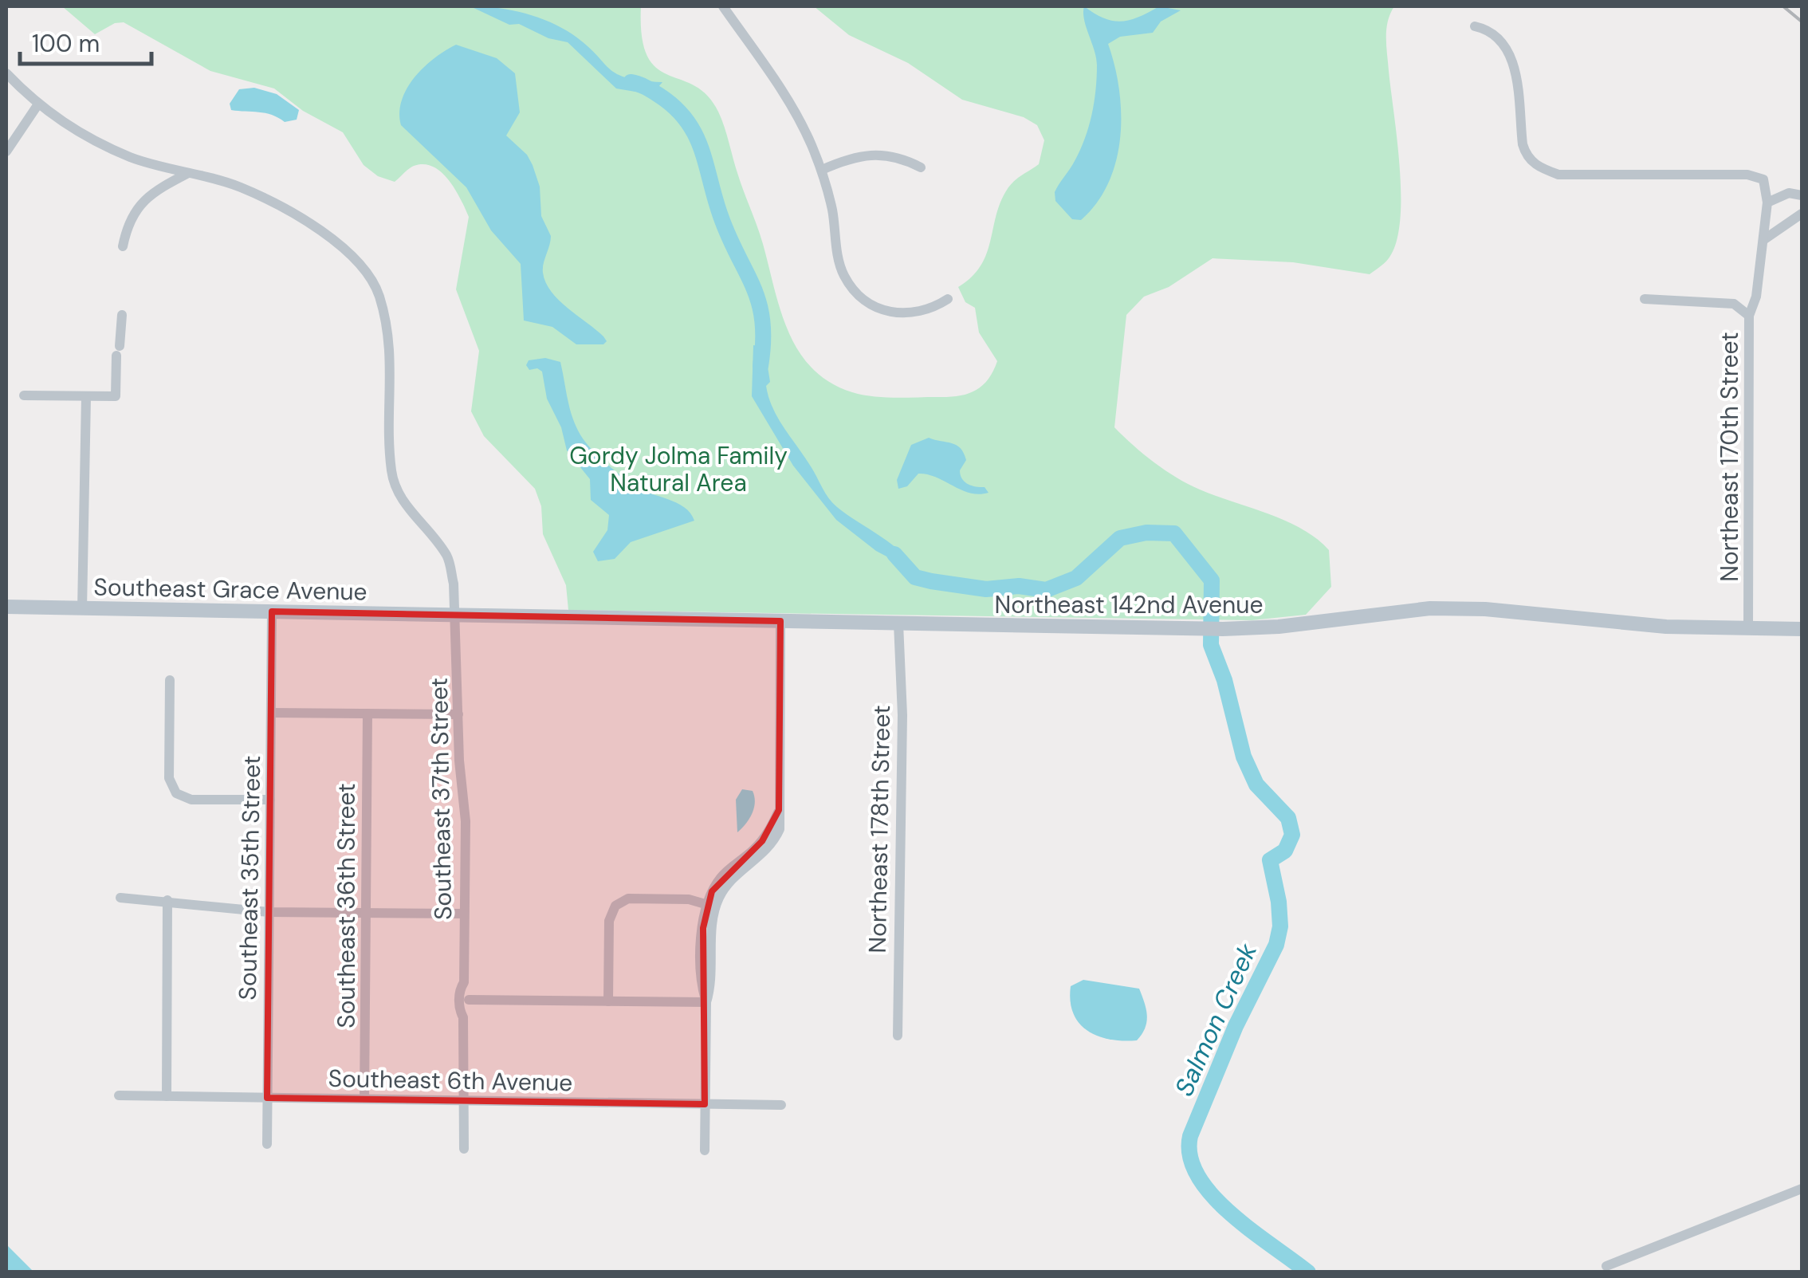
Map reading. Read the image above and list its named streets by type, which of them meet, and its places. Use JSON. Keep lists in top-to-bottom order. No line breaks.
{"streets":{"street":["Northeast 170th Street","Southeast Grace Avenue","Northeast 142nd Avenue","Southeast 37th Street","Northeast 178th Street","Southeast 35th Street","Southeast 36th Street","Southeast 6th Avenue"]},"crossings":[["Northeast 170th Street","Northeast 142nd Avenue"],["Southeast Grace Avenue","Northeast 142nd Avenue"],["Southeast Grace Avenue","Southeast 37th Street"],["Southeast Grace Avenue","Southeast 35th Street"],["Northeast 142nd Avenue","Southeast 37th Street"],["Northeast 142nd Avenue","Northeast 178th Street"],["Southeast 37th Street","Southeast 6th Avenue"],["Southeast 35th Street","Southeast 6th Avenue"],["Southeast 36th Street","Southeast 6th Avenue"]],"water":["Salmon Creek"],"parks":["Gordy Jolma Family Natural Area"],"scale_bar":"100 m"}
